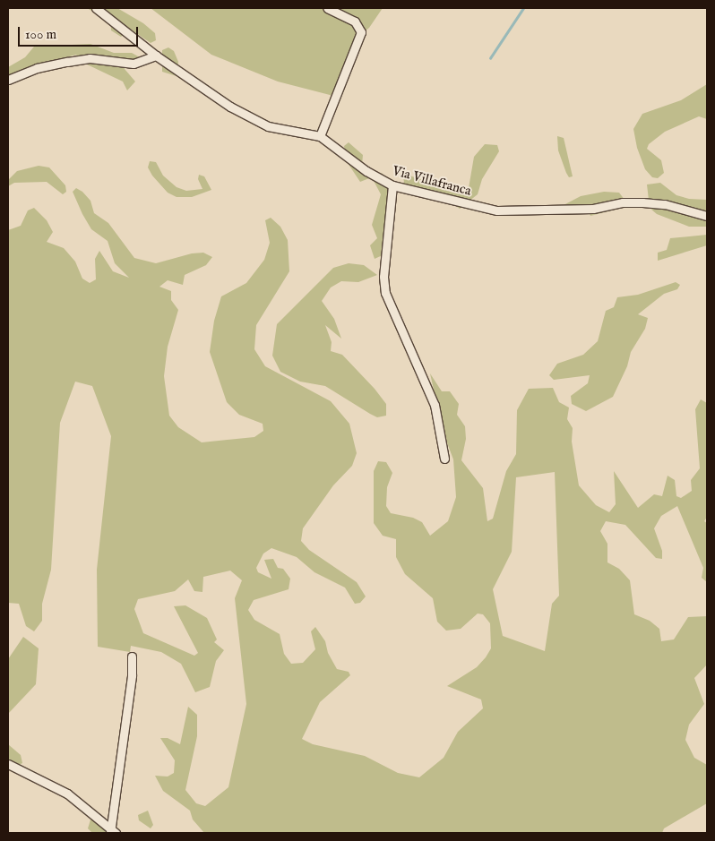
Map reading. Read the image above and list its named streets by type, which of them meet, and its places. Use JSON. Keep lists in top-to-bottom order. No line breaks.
{"streets":{"street":["Via Villafranca"]},"scale_bar":"100 m"}
